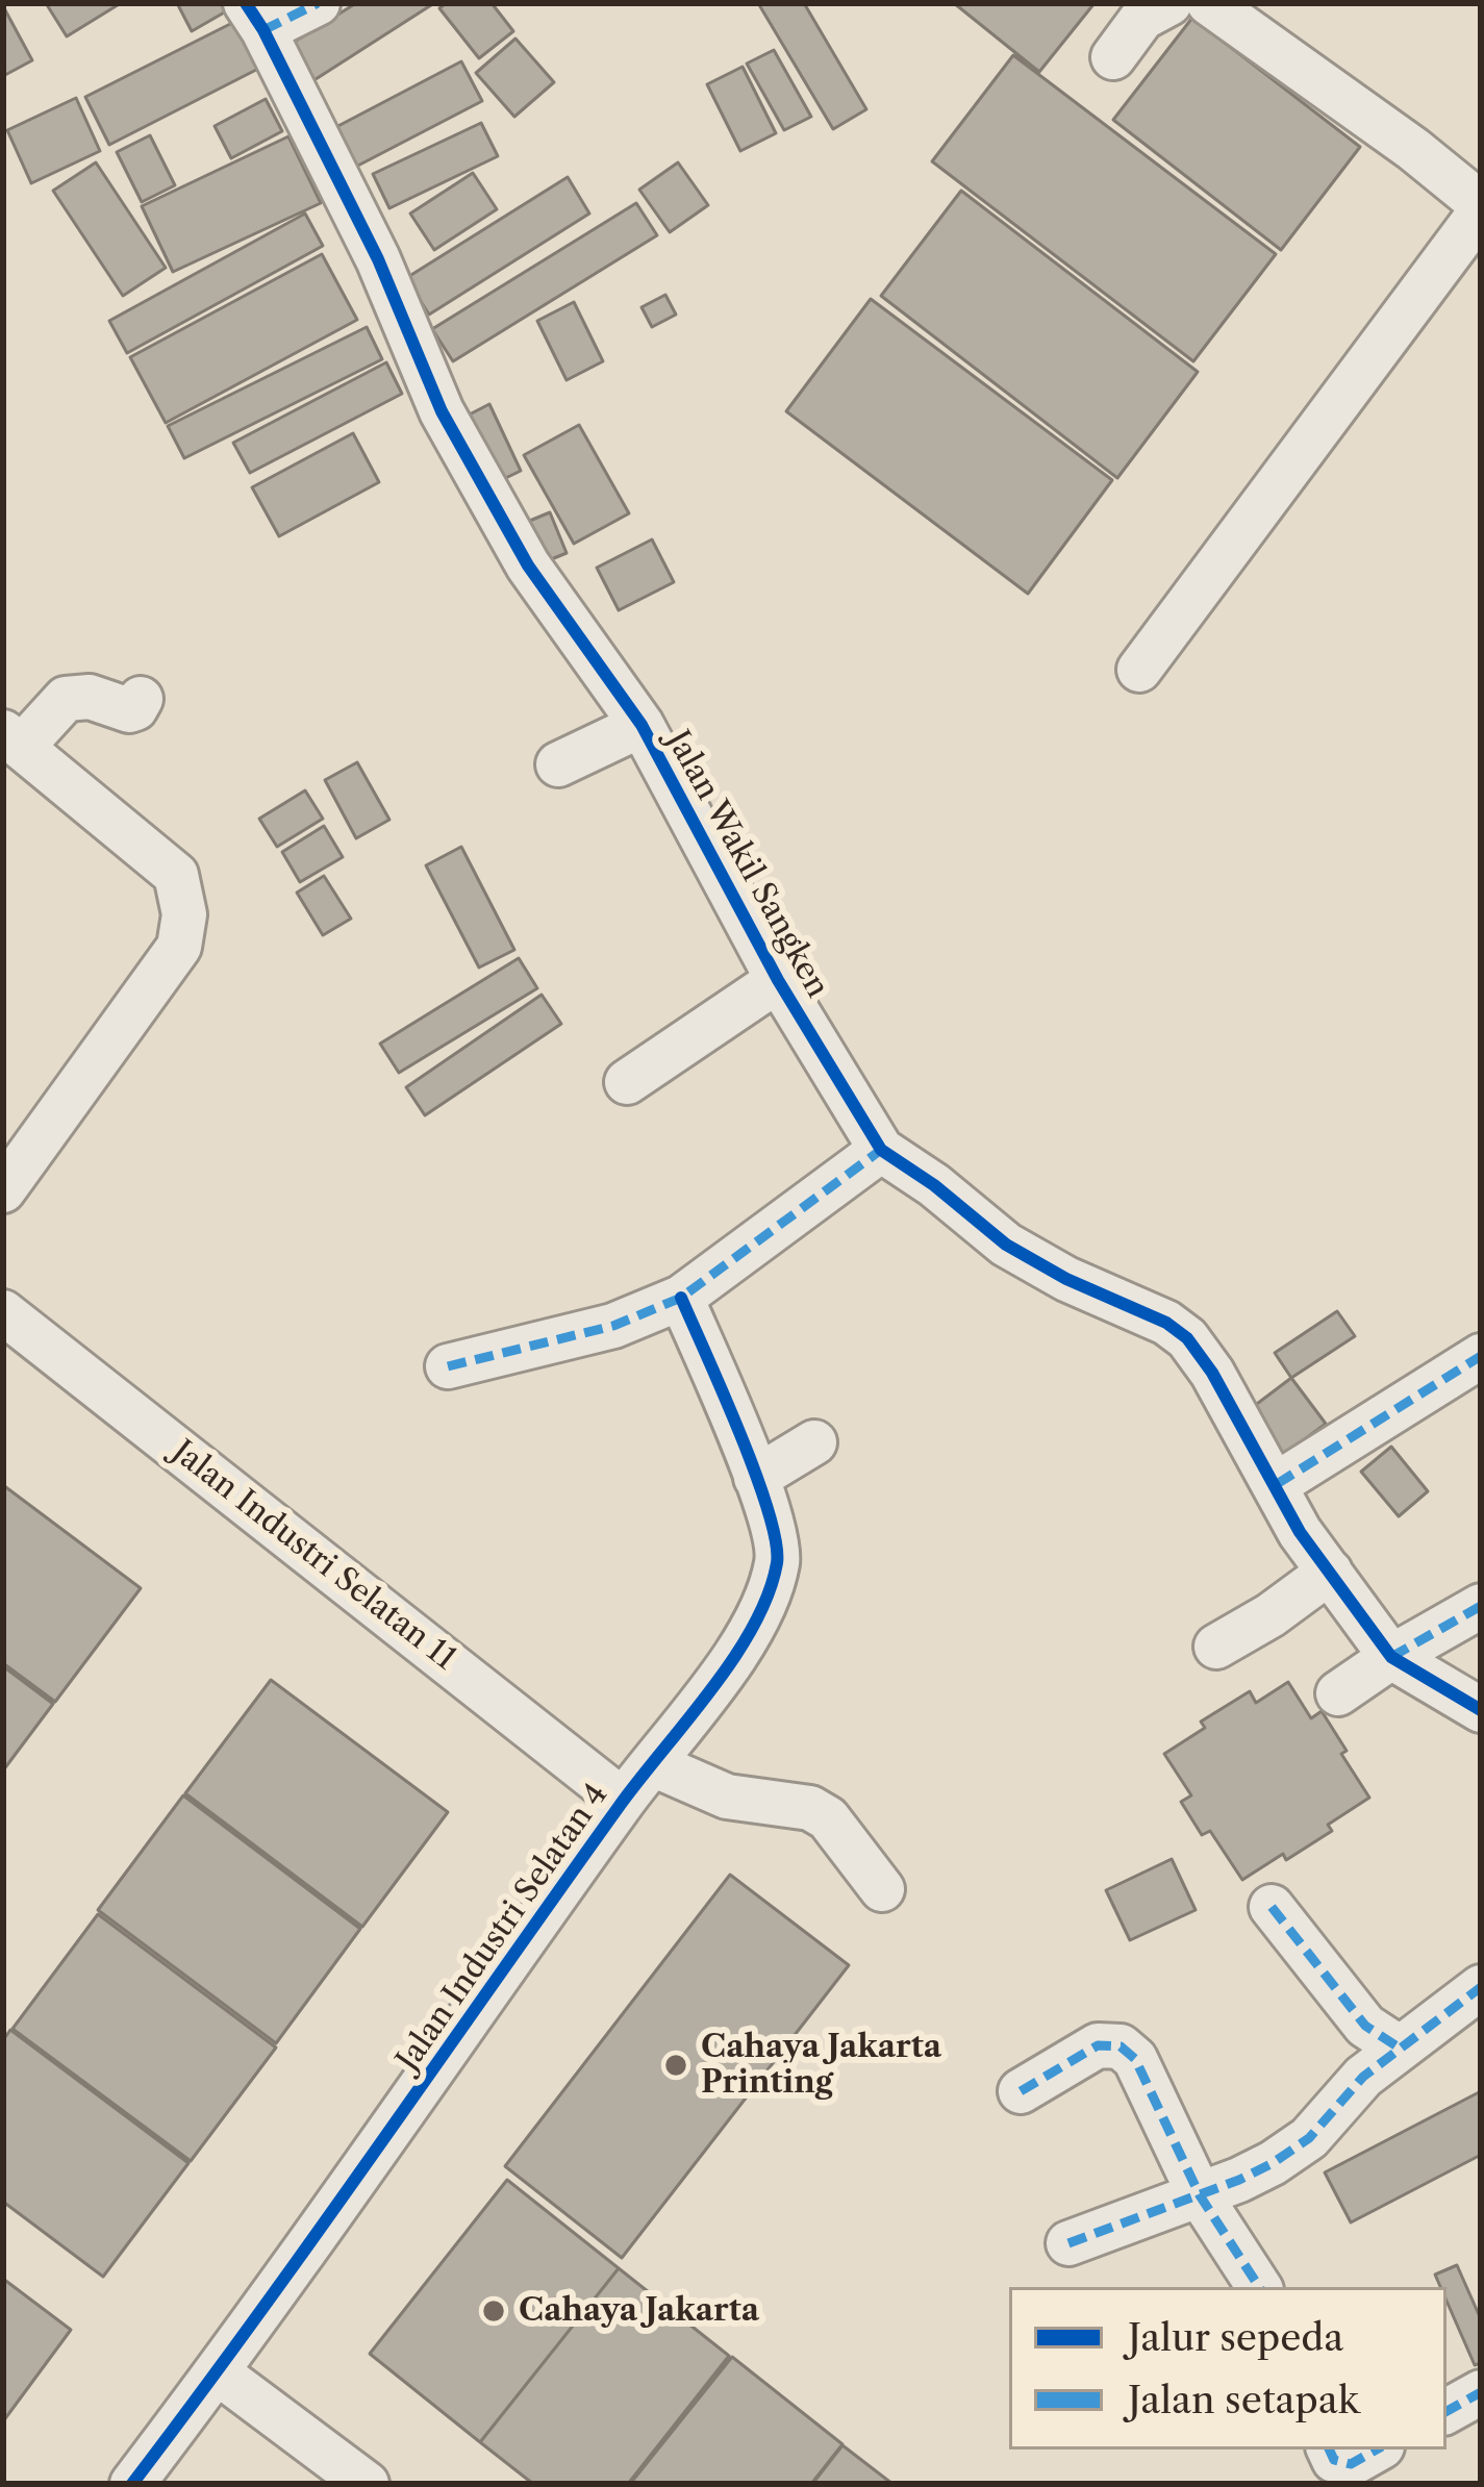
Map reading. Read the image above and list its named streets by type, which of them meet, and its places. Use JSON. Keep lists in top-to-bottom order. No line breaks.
{"streets":{"street":["Jalan Wakil Sangken","Jalan Industri Selatan 11","Jalan Industri Selatan 4"]},"crossings":[["Jalan Industri Selatan 11","Jalan Industri Selatan 4"]],"places":["Cahaya Jakarta Printing","Cahaya Jakarta"],"legend":["Jalur sepeda","Jalan setapak"]}
